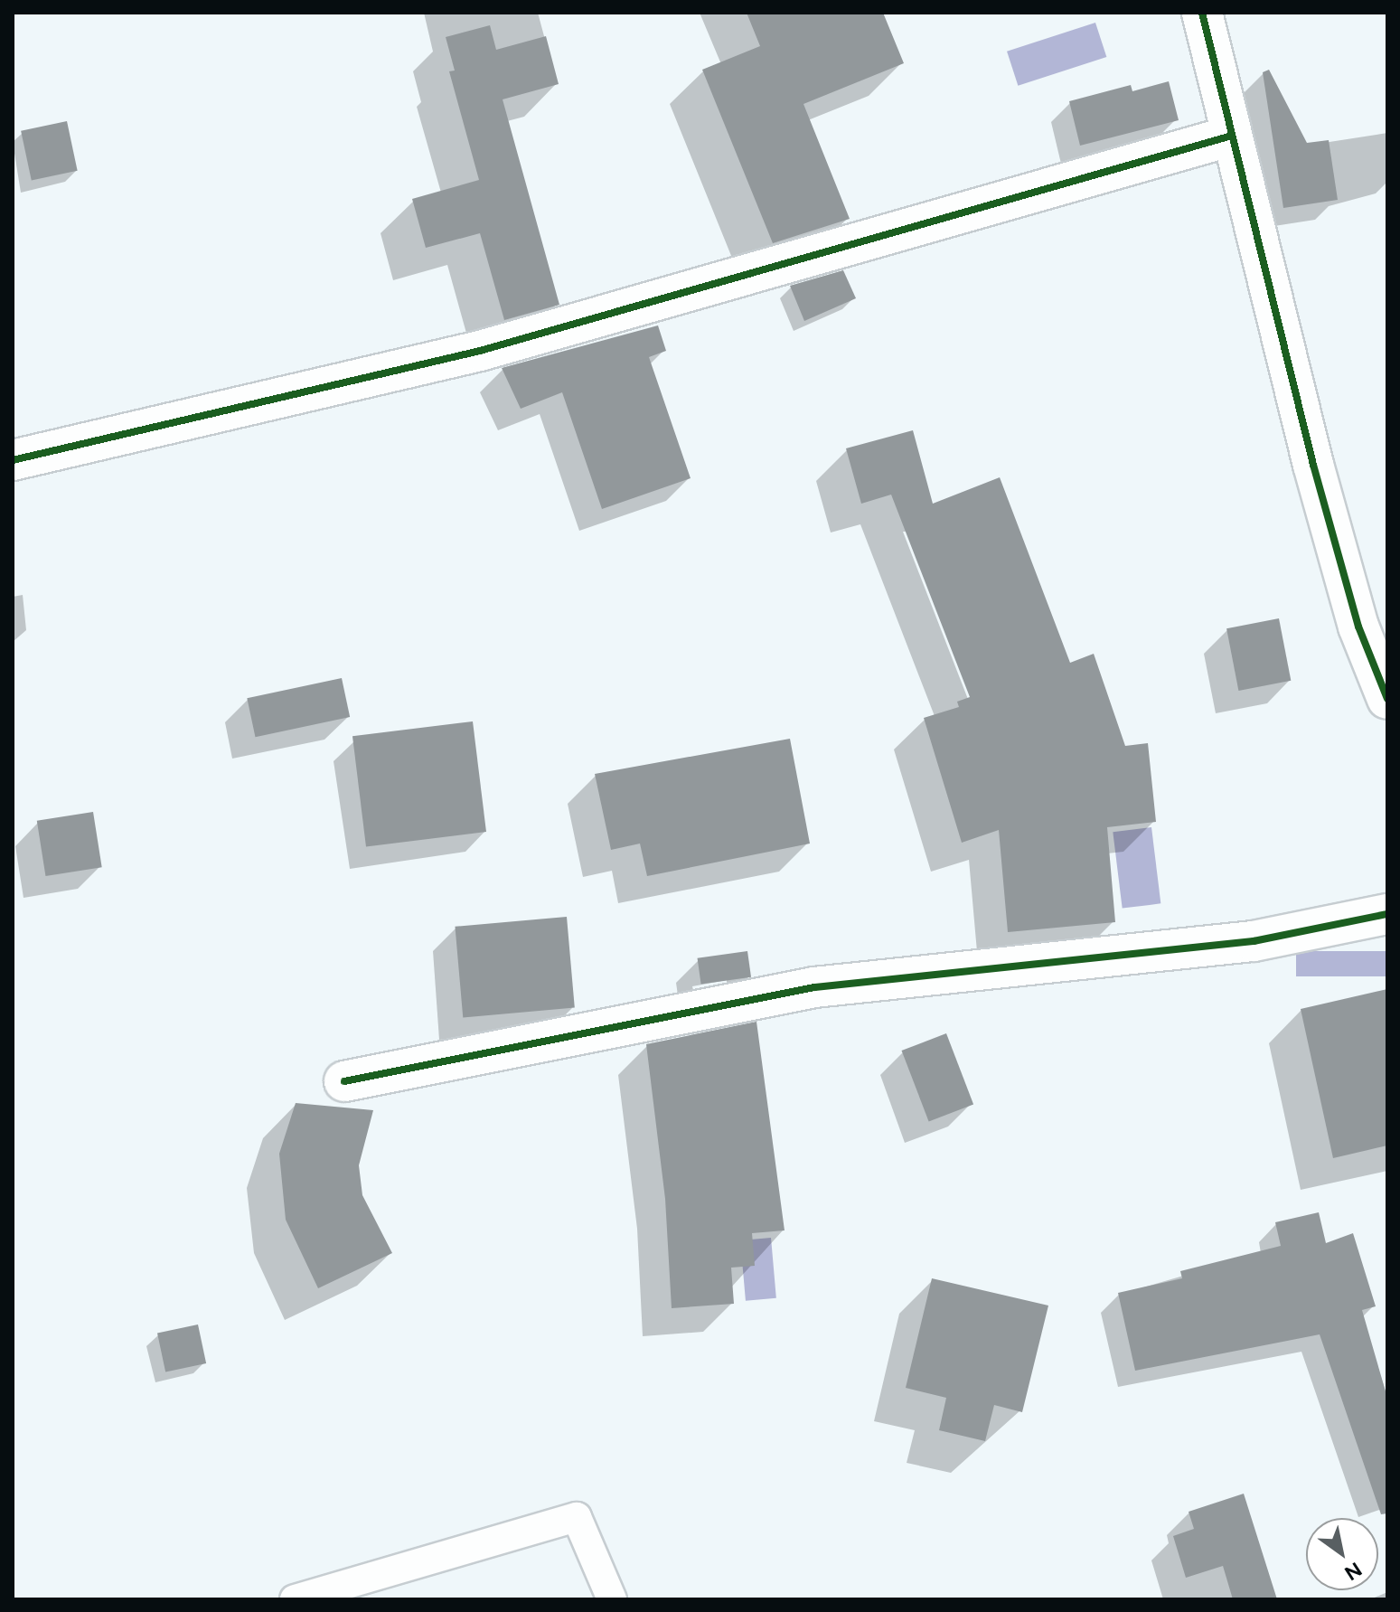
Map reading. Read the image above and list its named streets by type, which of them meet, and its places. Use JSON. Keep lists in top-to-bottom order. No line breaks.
{"north":"bottom right"}
